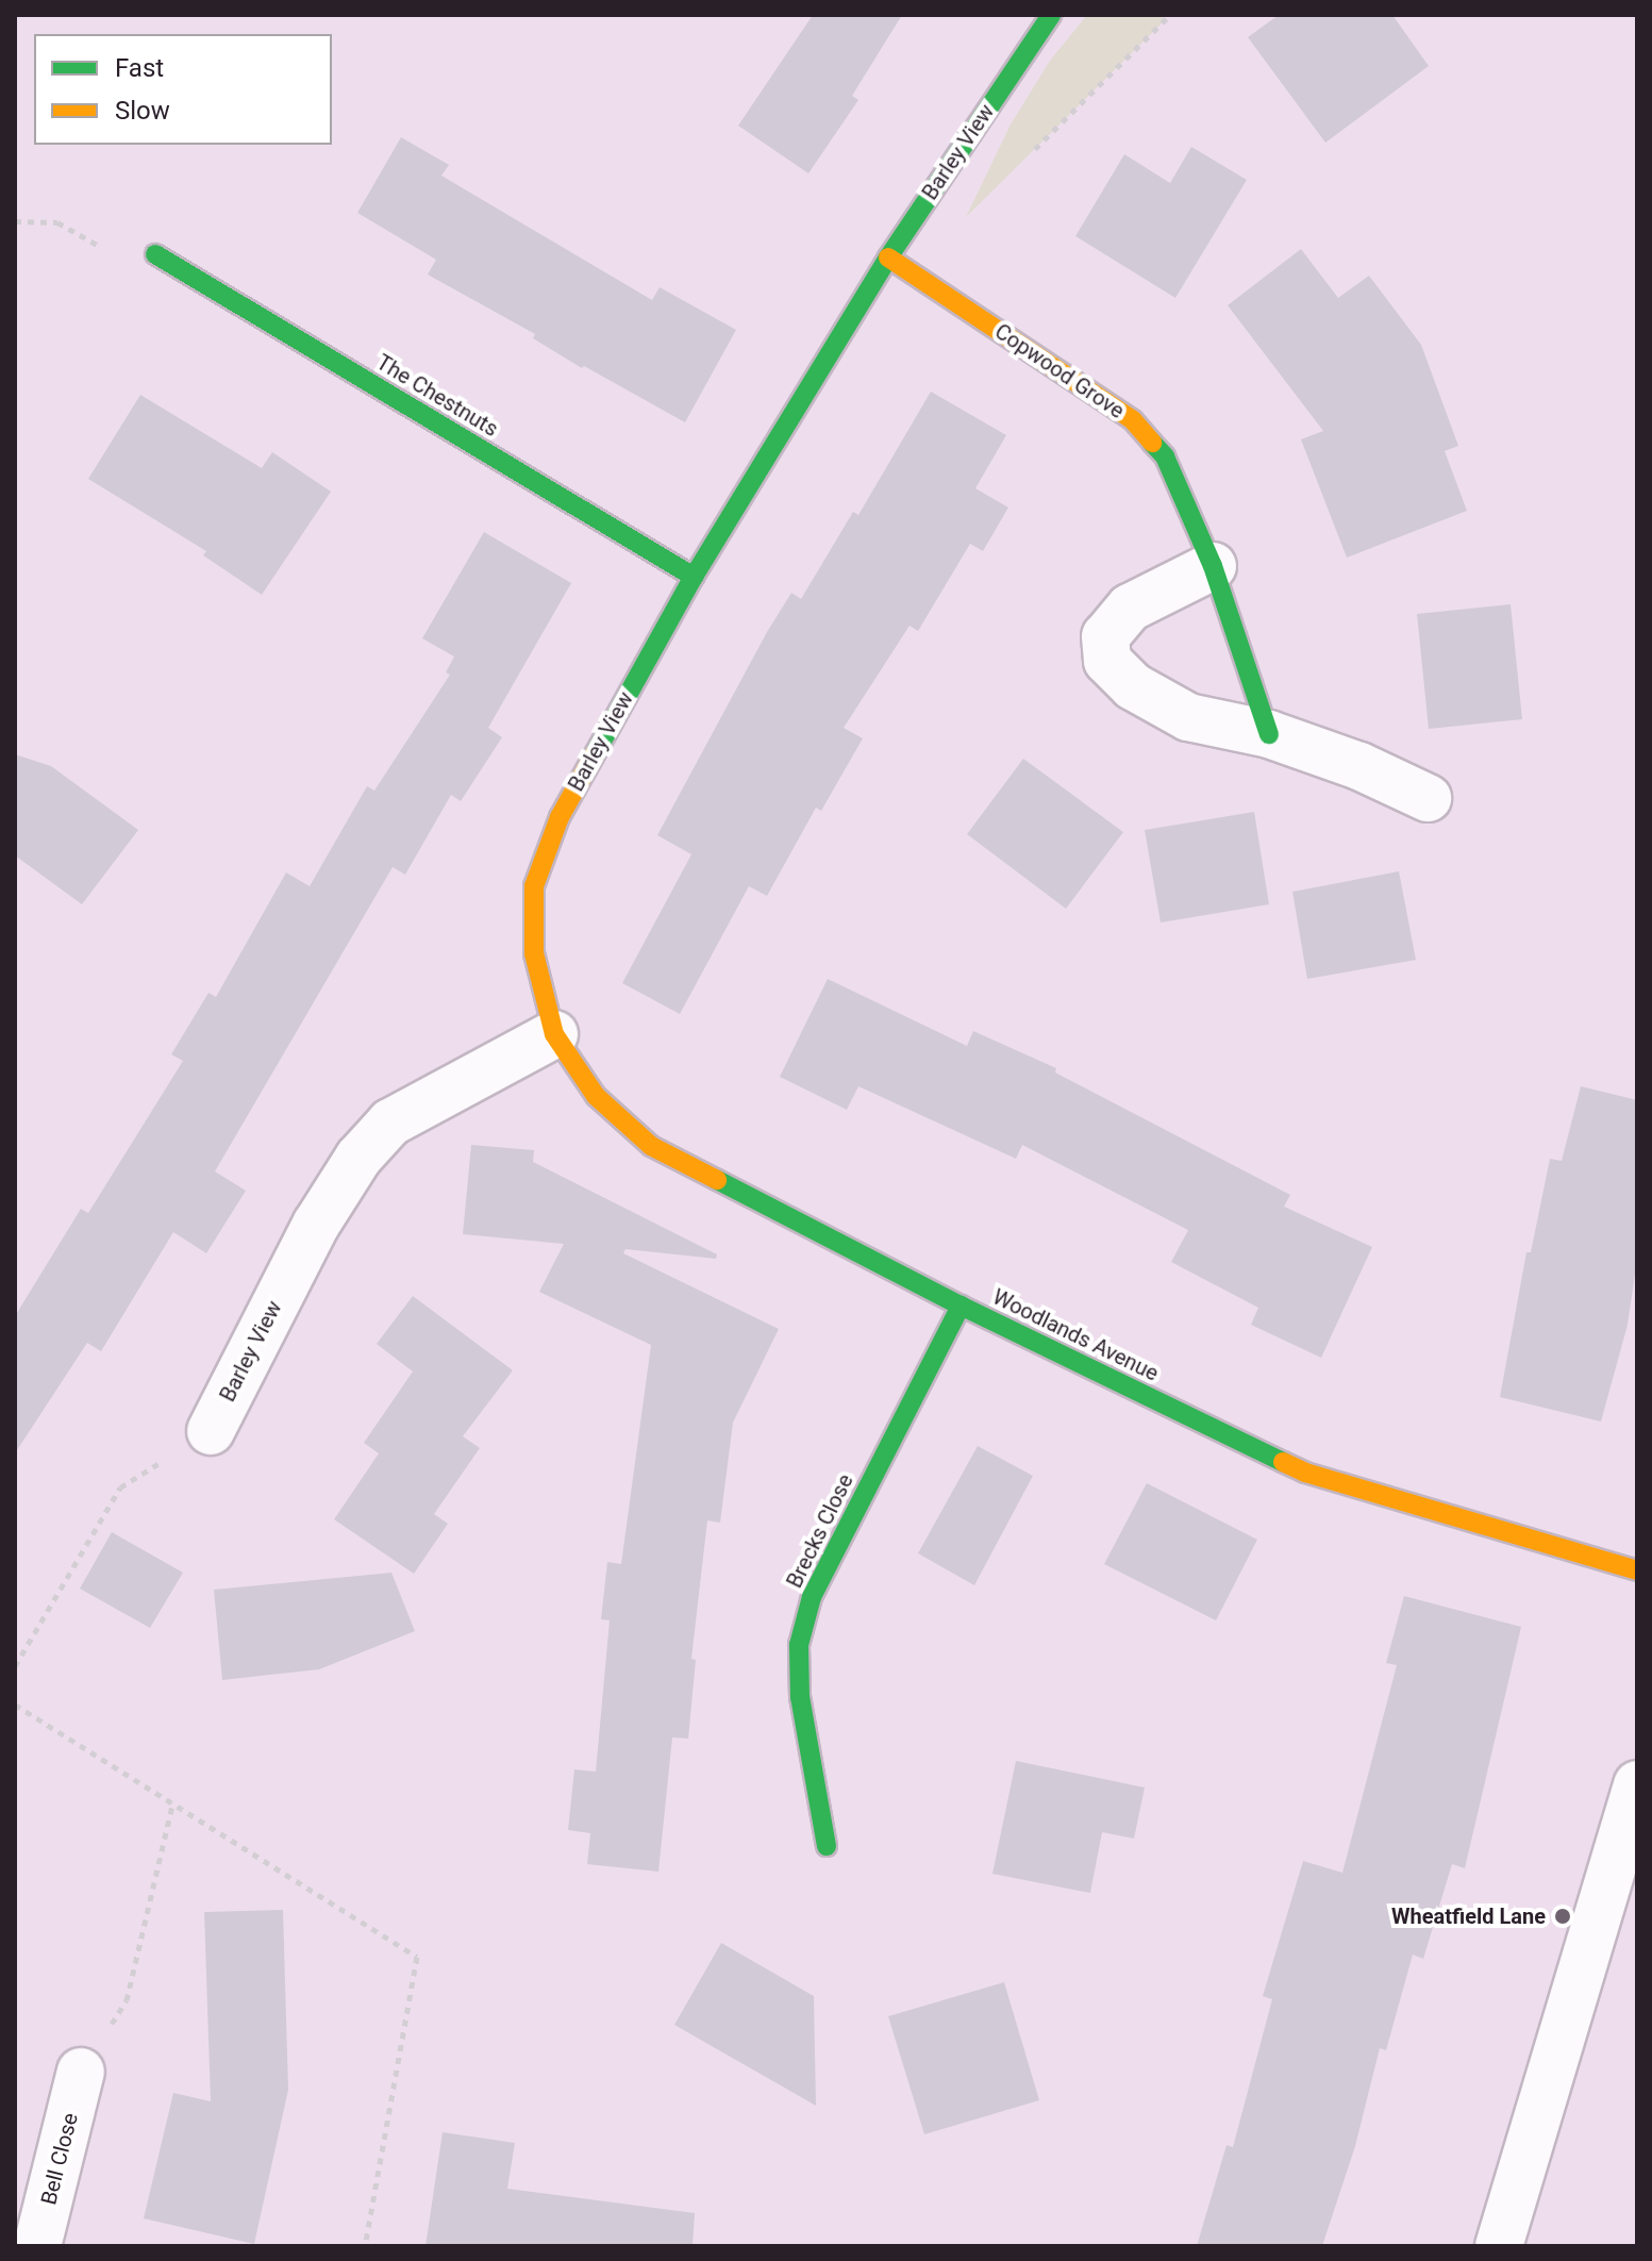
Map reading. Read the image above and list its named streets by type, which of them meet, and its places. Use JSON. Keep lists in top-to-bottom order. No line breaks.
{"streets":{"street":["Barley View","Copwood Grove","The Chestnuts","Woodlands Avenue","Brecks Close","Bell Close"]},"crossings":[["Barley View","Copwood Grove"],["Barley View","The Chestnuts"],["Barley View","Woodlands Avenue"],["Woodlands Avenue","Brecks Close"]],"places":["Wheatfield Lane"],"legend":["Fast","Slow"]}
